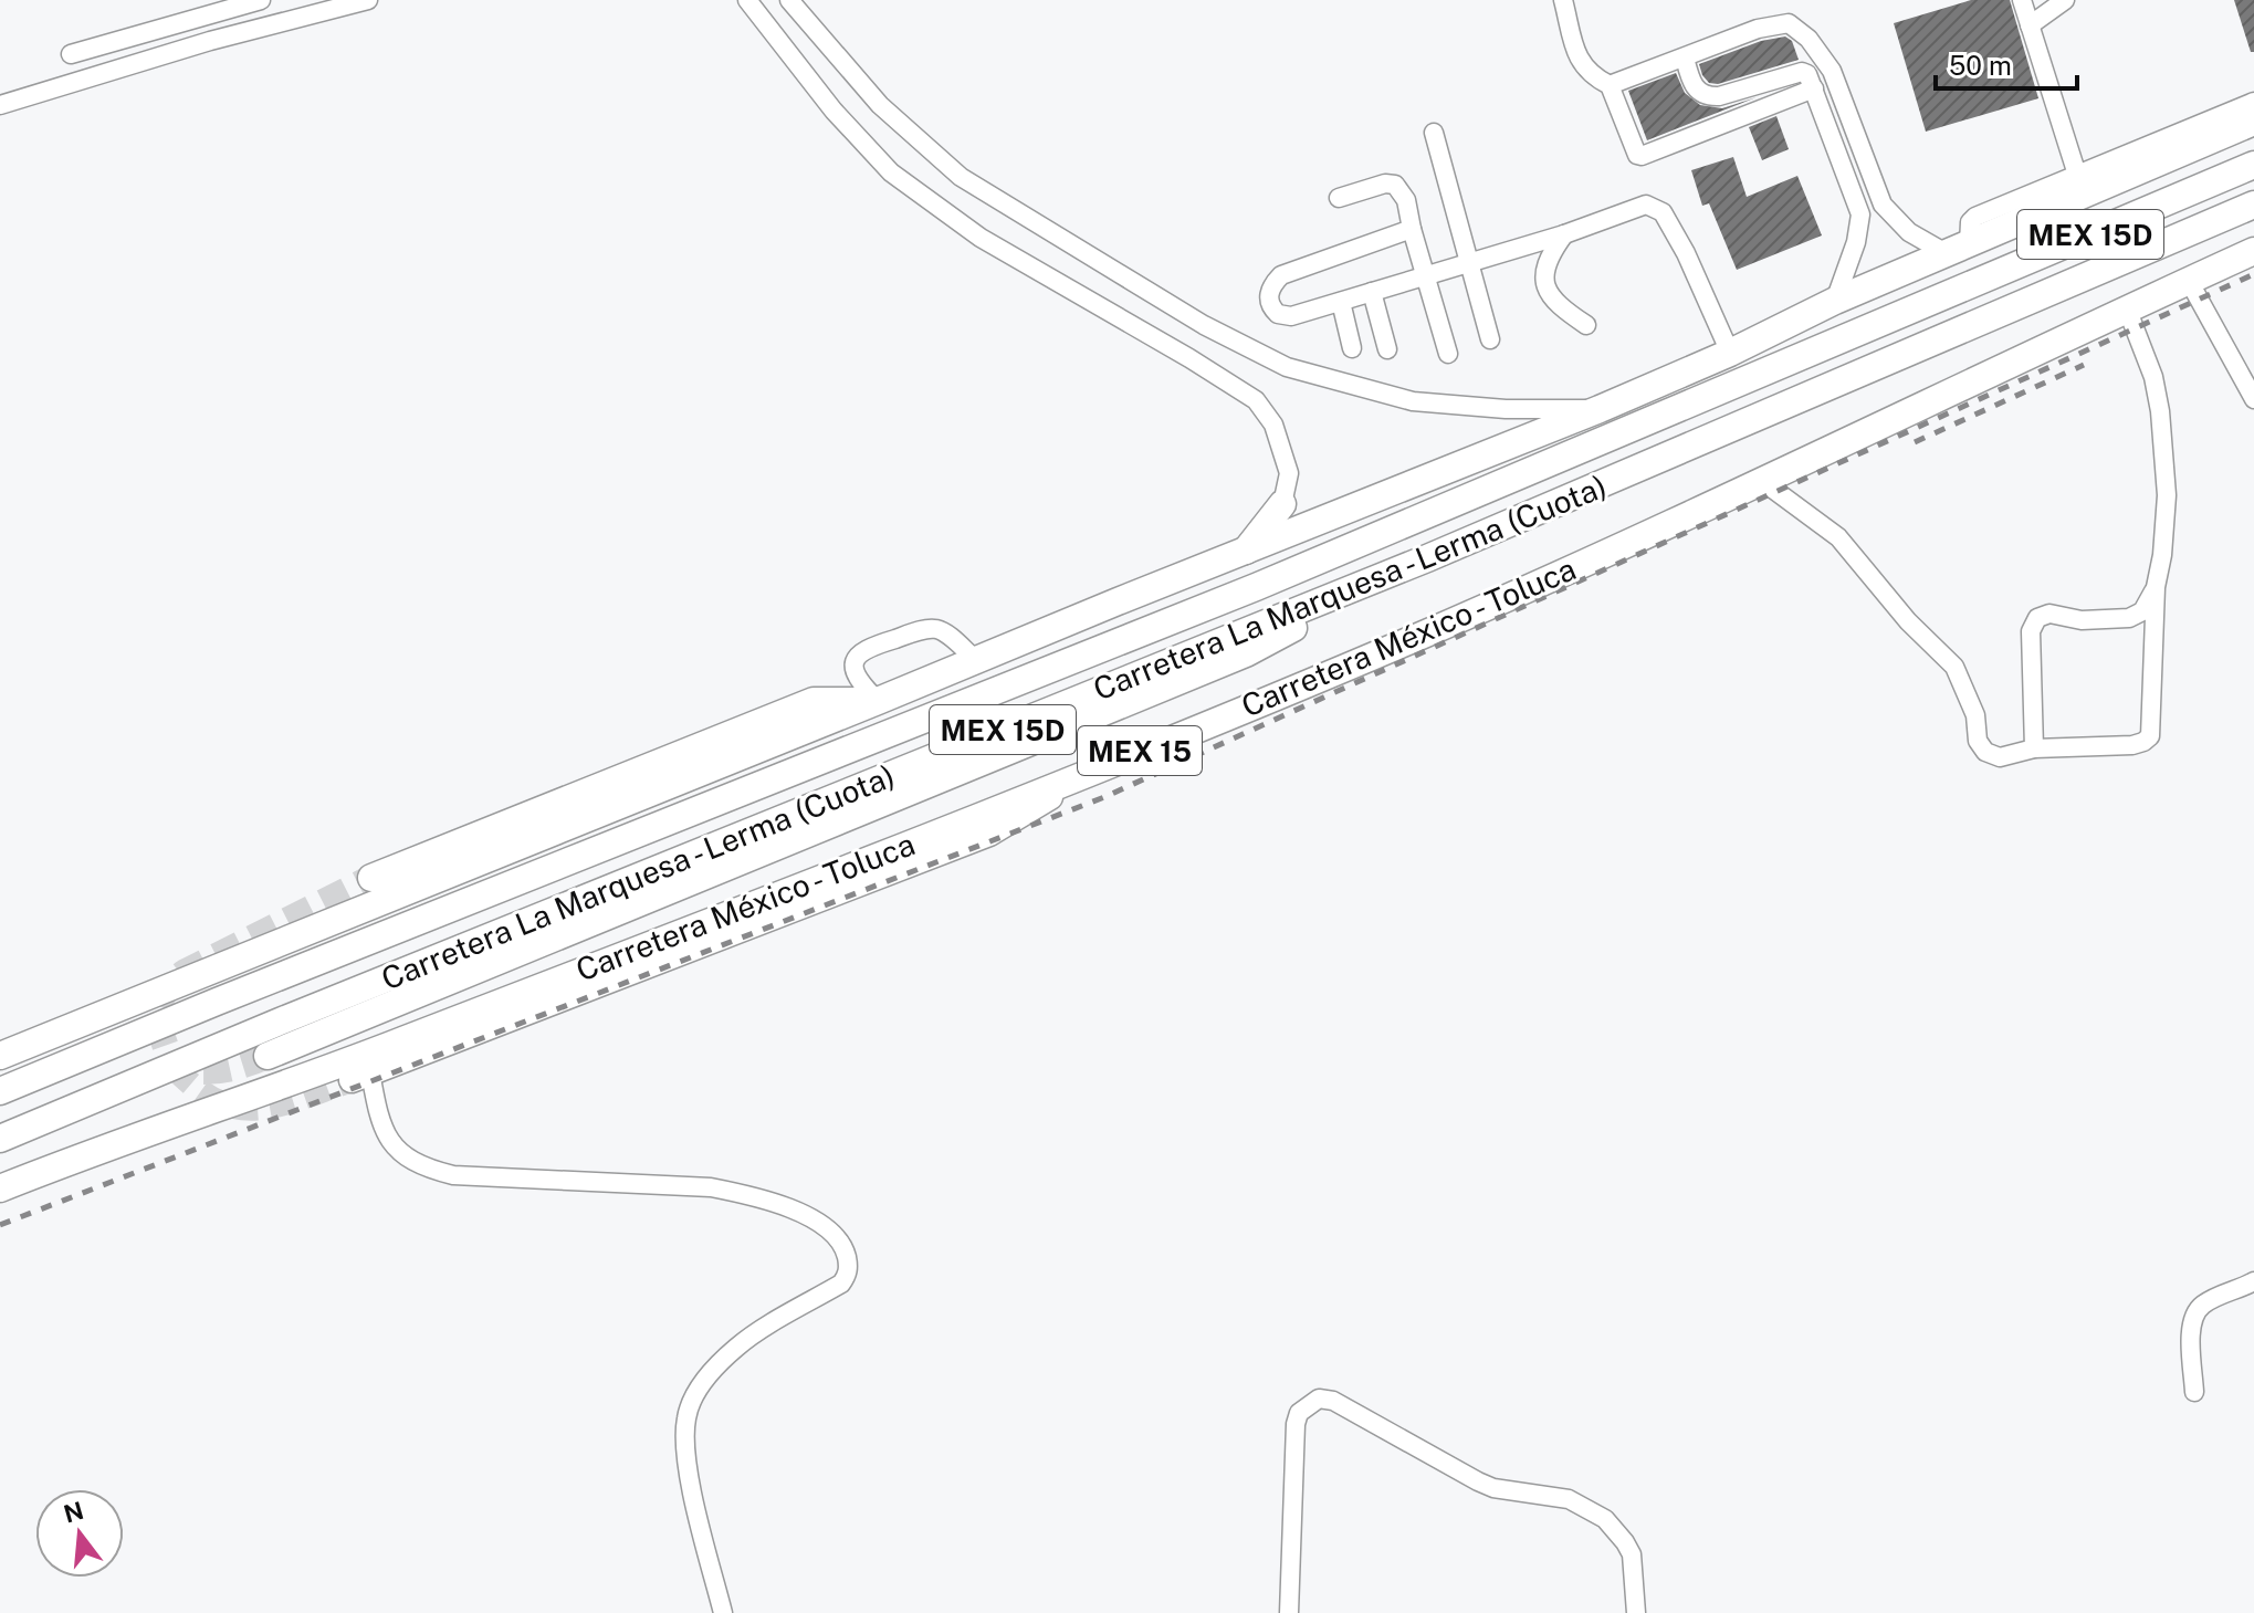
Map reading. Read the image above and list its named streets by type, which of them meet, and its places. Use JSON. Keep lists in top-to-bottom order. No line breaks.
{"streets":{"highway":["MEX 15D","Carretera La Marquesa - Lerma (Cuota)","Carretera México - Toluca","MEX 15"]},"scale_bar":"50 m","north":"top"}
